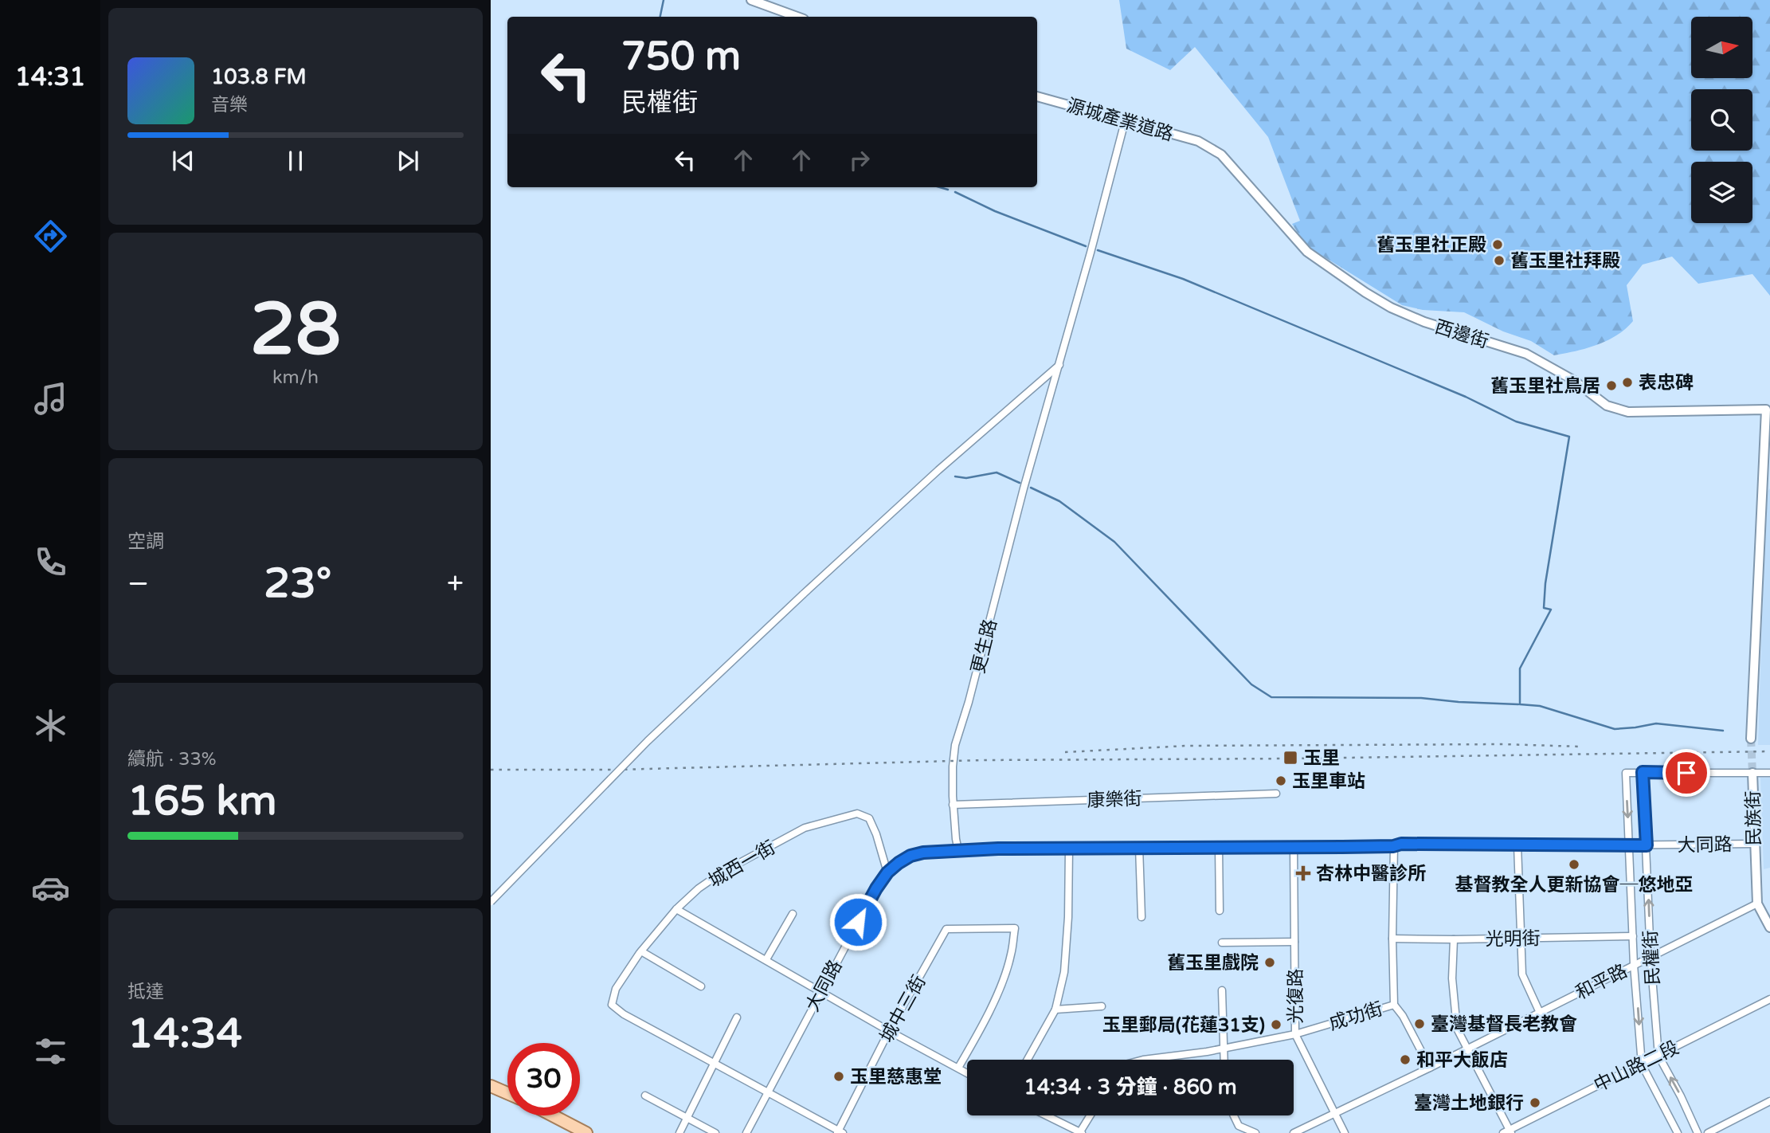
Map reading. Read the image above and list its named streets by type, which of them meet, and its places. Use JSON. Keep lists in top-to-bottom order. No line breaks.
{"streets":{"street":["源城產業道路","西邊街","更生路","康樂街","民族街","大同路","城西一街","光明街","民權街","和平路","光復路","城中三街","成功街","中山路二段"]},"crossings":[["源城產業道路","西邊街"],["源城產業道路","更生路"],["更生路","康樂街"],["更生路","大同路"],["民族街","大同路"],["民族街","和平路"],["大同路","城西一街"],["大同路","民權街"],["大同路","光復路"],["光明街","民權街"],["民權街","和平路"],["民權街","中山路二段"],["和平路","光復路"],["光復路","成功街"]],"places":{"other":["舊玉里社正殿","舊玉里社拜殿","表忠碑","舊玉里社鳥居","玉里車站","基督教全人更新協會─悠地亞","舊玉里戲院","臺灣基督長老教會","玉里郵局(花蓮31支)","和平大飯店","玉里慈惠堂","臺灣土地銀行"],"transit":["玉里"],"health":["杏林中醫診所"]},"north":"right","page":{"tabs":"14:31","turn":["750 m","民權街"],"song":["103.8 FM","音樂"],"tile":[["28","km/h"],"空調",["續航 · 33%","165 km"],["抵達","14:34"]],"heat":["−","23°","+"],"limit":"30","trip":"14:34 · 3 分鐘 · 860 m"}}
